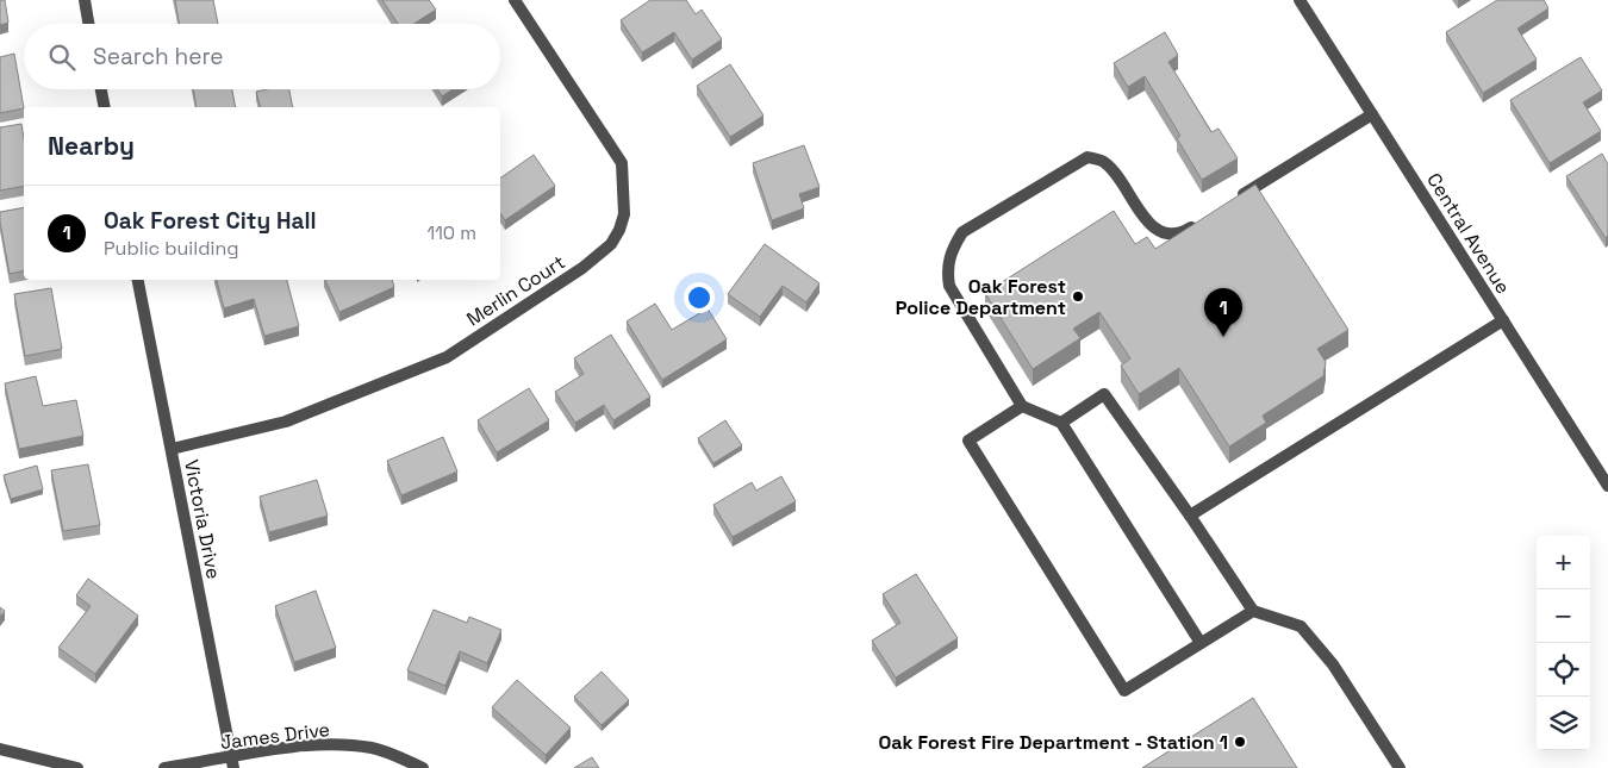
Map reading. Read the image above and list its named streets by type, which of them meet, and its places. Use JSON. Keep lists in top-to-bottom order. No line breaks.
{"streets":{"street":["Central Avenue","Merlin Court","Victoria Drive","James Drive"]},"crossings":[["Merlin Court","Victoria Drive"],["Victoria Drive","James Drive"]],"places":["Oak Forest Police Department","Oak Forest Fire Department - Station 1"],"page":{"search":"Search here","heading":"Nearby","list":[{"mark":"1","name":"Oak Forest City Hall","note":"Public building","value":"110 m"}],"pins":"1","map_buttons":["+","−"]}}
